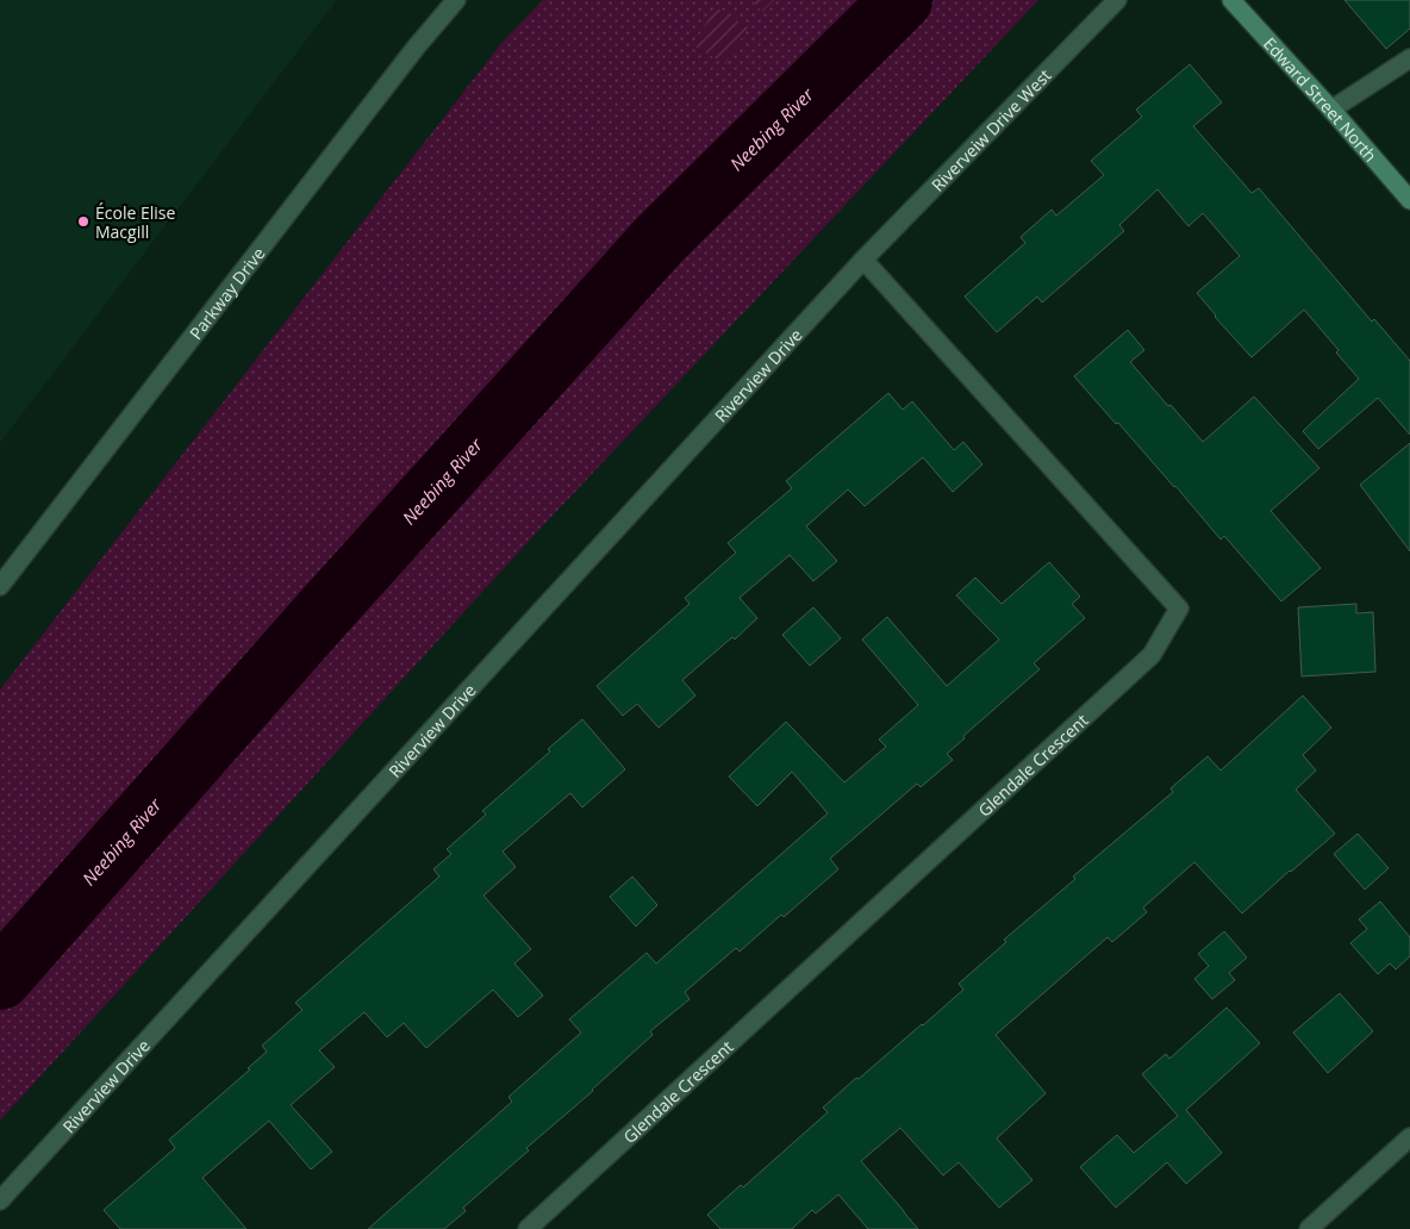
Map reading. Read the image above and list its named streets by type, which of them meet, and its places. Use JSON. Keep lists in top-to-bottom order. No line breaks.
{"streets":{"main road":["Edward Street North"],"street":["Riverveiw Drive West","Parkway Drive","Riverview Drive","Glendale Crescent"]},"crossings":[["Riverveiw Drive West","Riverview Drive"],["Riverveiw Drive West","Glendale Crescent"],["Riverview Drive","Glendale Crescent"]],"water":["Neebing River"],"places":["École Elise Macgill"]}
